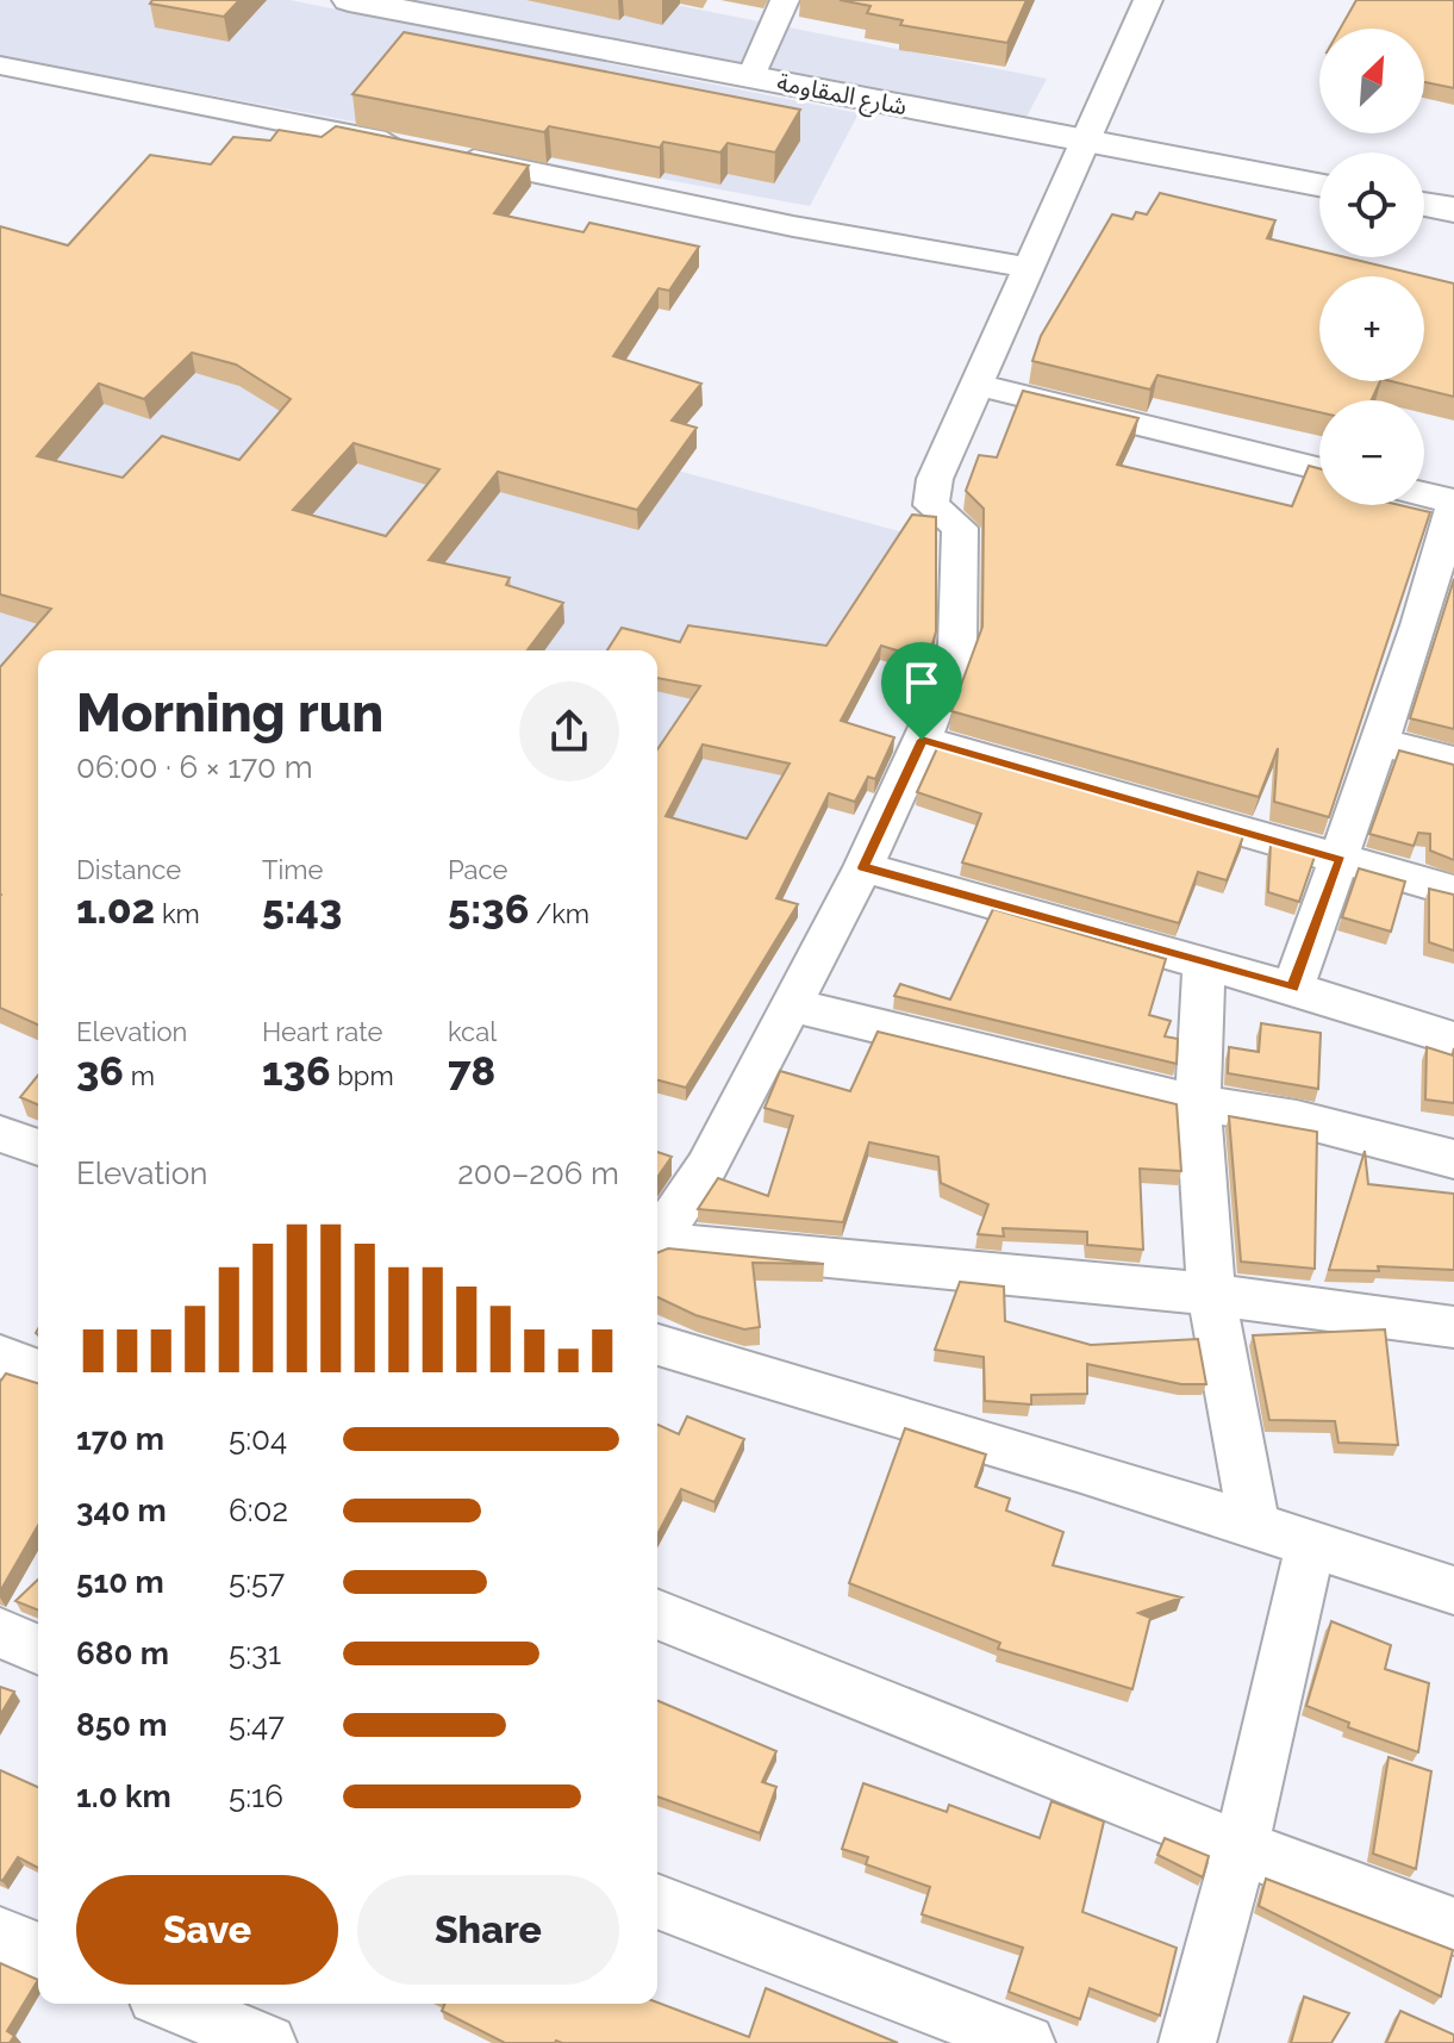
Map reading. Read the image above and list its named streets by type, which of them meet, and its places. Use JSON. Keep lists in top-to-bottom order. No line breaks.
{"streets":{"highway":["شارع المقاومة"]},"north":"top right","page":{"map_buttons":["+","−"],"heading":["Morning run","06:00 · 6 × 170 m"],"stats":[["Distance","1.02 km"],["Time","5:43"],["Pace","5:36 /km"],["Elevation","36 m"],["Heart rate","136 bpm"],["kcal","78"]],"chart":["Elevation","200–206 m"],"list":[{"name":"170 m","note":"5:04"},{"name":"340 m","note":"6:02"},{"name":"510 m","note":"5:57"},{"name":"680 m","note":"5:31"},{"name":"850 m","note":"5:47"},{"name":"1.0 km","note":"5:16"}],"buttons":["Save","Share"]}}
